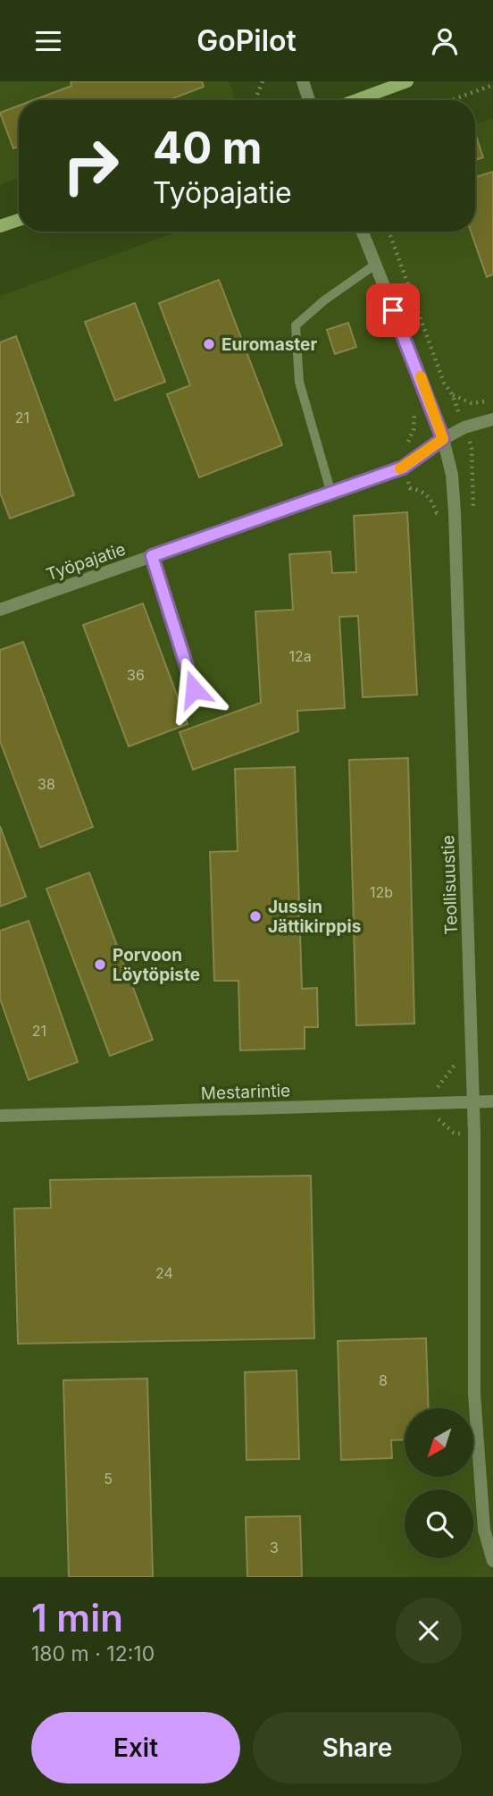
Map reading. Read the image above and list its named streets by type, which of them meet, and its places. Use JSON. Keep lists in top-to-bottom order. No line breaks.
{"streets":{"street":["Työpajatie","Teollisuustie","Mestarintie"]},"crossings":[["Työpajatie","Teollisuustie"],["Teollisuustie","Mestarintie"]],"places":["Euromaster","Jussin Jättikirppis","Porvoon Löytöpiste"],"house_numbers":["21","12a","36","38","12b","21","24","8","5","3"],"north":"bottom left","page":{"header":"GoPilot","turn":["40 m","Työpajatie"],"heading":["1 min","180 m · 12:10"],"buttons":["Exit","Share"]}}
